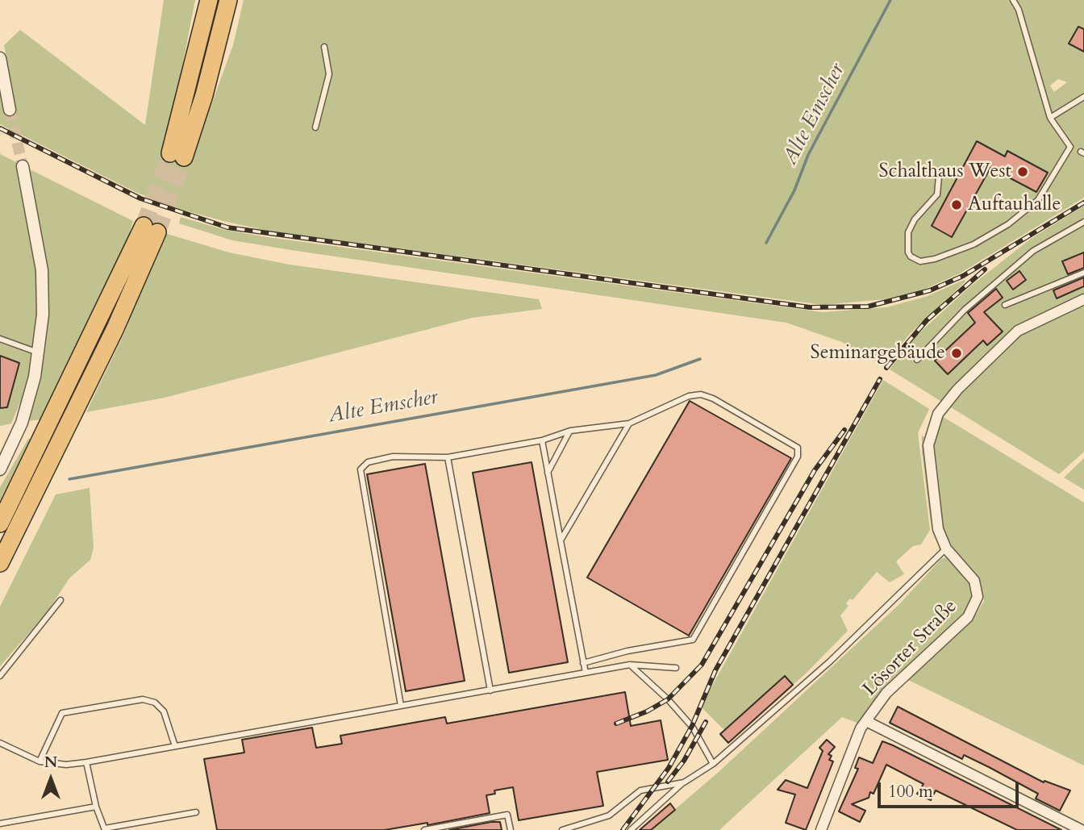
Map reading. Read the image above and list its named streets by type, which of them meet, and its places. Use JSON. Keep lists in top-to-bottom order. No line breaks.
{"streets":{"street":["Lösorter Straße"]},"water":["Alte Emscher"],"places":["Schalthaus West","Auftauhalle","Seminargebäude"],"scale_bar":"100 m","north":"top"}
